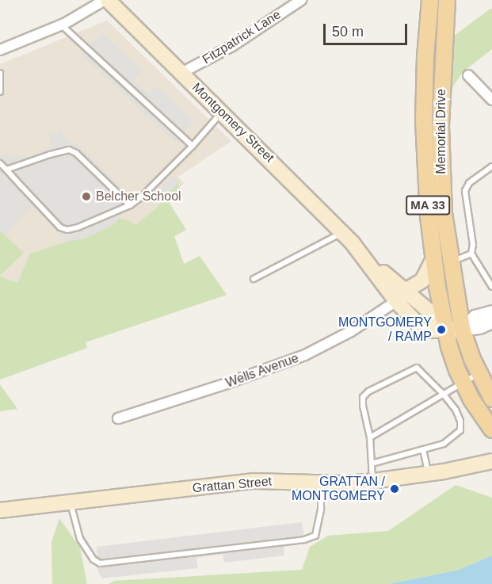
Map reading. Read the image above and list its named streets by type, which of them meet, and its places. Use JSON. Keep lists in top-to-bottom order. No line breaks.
{"streets":{"main road":["Montgomery Street","Memorial Drive","MA 33","Grattan Street"],"street":["Fitzpatrick Lane","Wells Avenue"]},"crossings":[["Fitzpatrick Lane","Montgomery Street"],["Montgomery Street","Memorial Drive"],["Montgomery Street","Wells Avenue"]],"places":["Belcher School","MONTGOMERY / RAMP","GRATTAN / MONTGOMERY"],"scale_bar":"50 m"}
